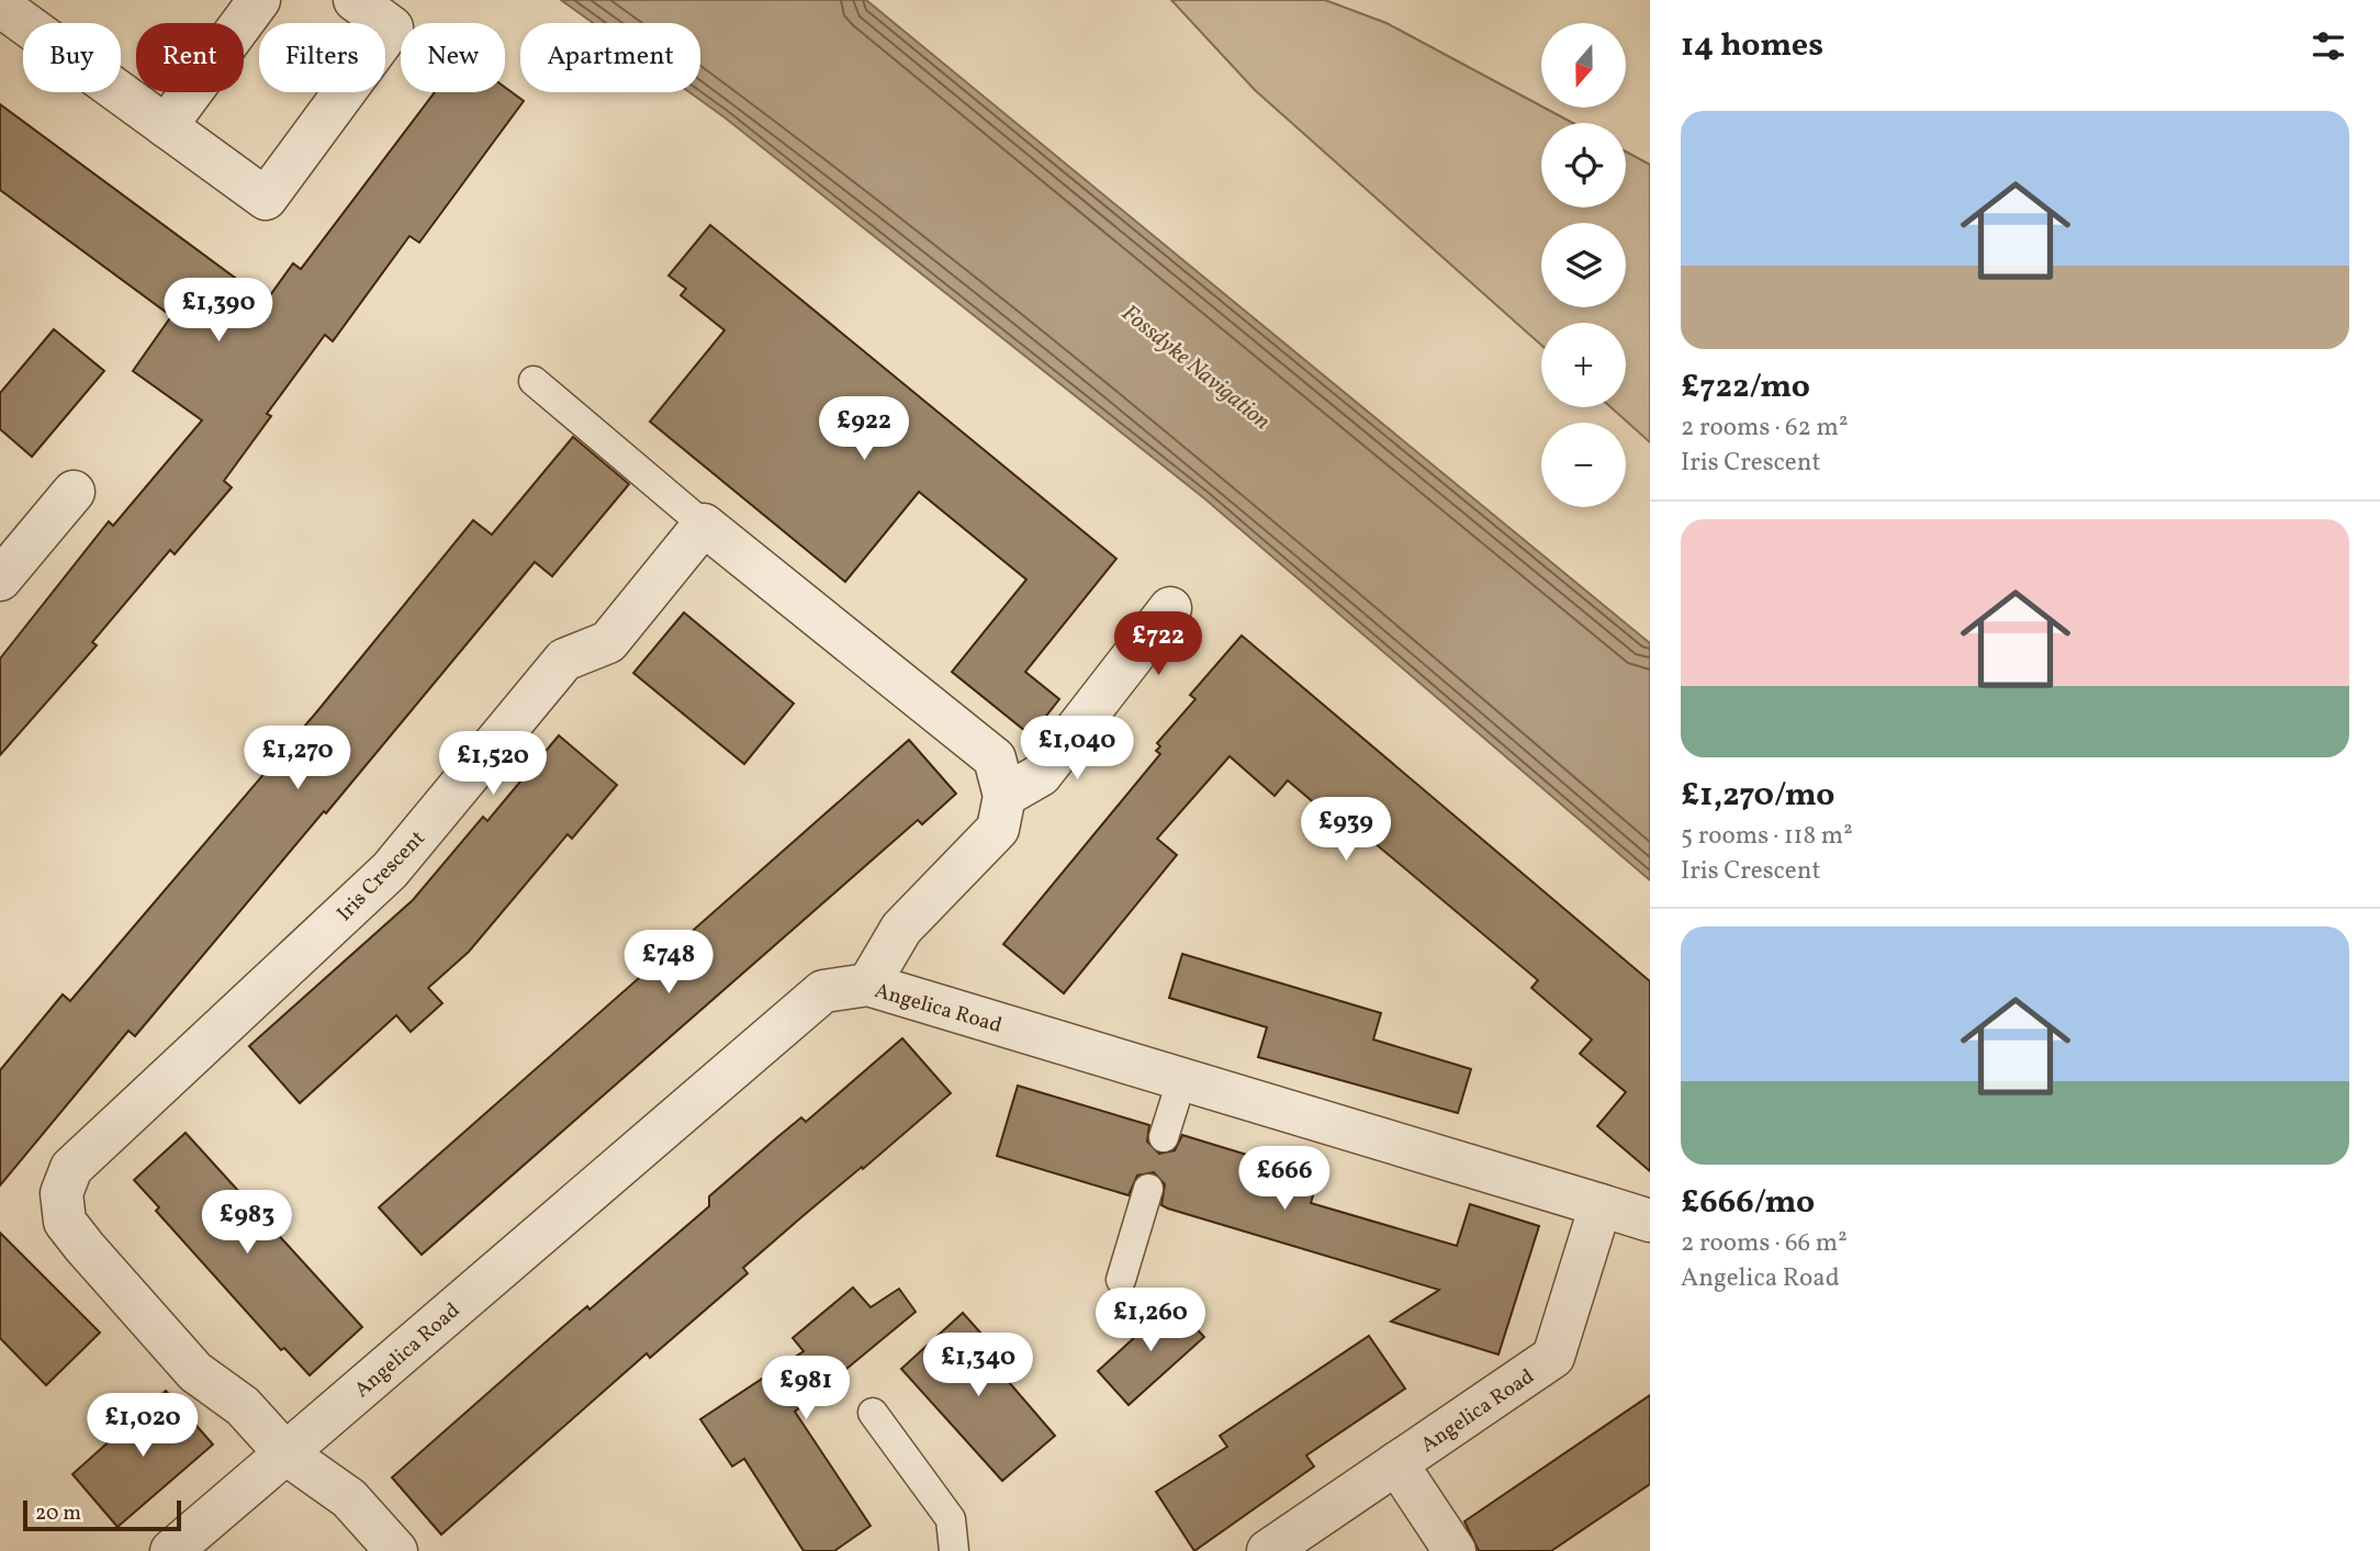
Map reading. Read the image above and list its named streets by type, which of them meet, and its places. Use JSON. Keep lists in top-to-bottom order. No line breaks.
{"streets":{"street":["Iris Crescent","Angelica Road"]},"crossings":[["Iris Crescent","Angelica Road"]],"water":["Fossdyke Navigation"],"scale_bar":"20 m","north":"bottom","page":{"heading":"14 homes","map_buttons":["+","−"],"chip":["Buy","Rent","Filters","New","Apartment"],"list":[{"name":"£722/mo","note":"2 rooms · 62 m² · Iris Crescent"},{"name":"£1,270/mo","note":"5 rooms · 118 m² · Iris Crescent"},{"name":"£666/mo","note":"2 rooms · 66 m² · Angelica Road"}],"price":["£1,390","£922","£722","£1,040","£1,270","£1,520","£939","£748","£666","£983","£1,260","£1,340","£981","£1,020"],"scale":"20 m"}}
